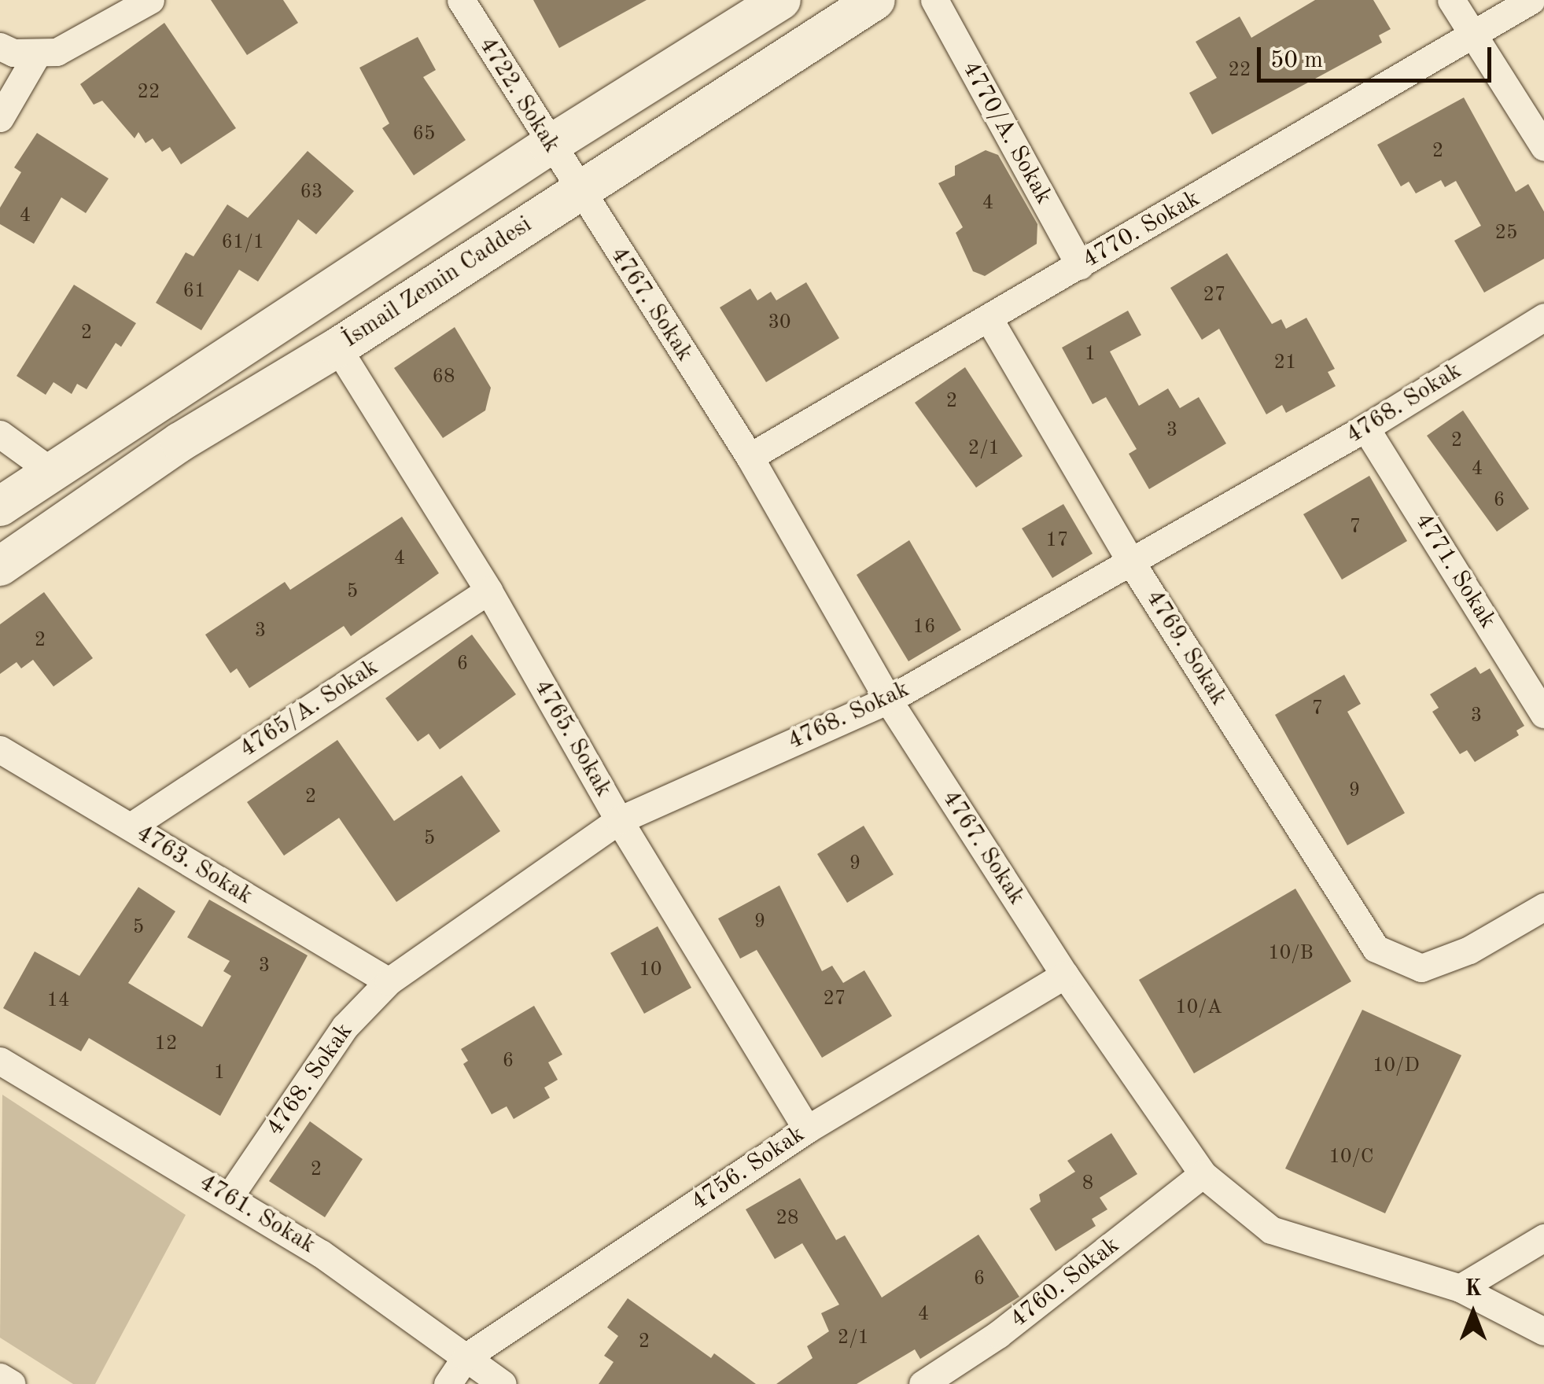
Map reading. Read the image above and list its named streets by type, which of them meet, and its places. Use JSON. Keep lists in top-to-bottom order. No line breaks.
{"streets":{"main road":["İsmail Zemin Caddesi"],"street":["4722. Sokak","4770/A. Sokak","4770. Sokak","4767. Sokak","4768. Sokak","4771. Sokak","4769. Sokak","4765/A. Sokak","4765. Sokak","4763. Sokak","4756. Sokak","4761. Sokak","4760. Sokak"]},"crossings":[["4722. Sokak","İsmail Zemin Caddesi"],["4722. Sokak","4767. Sokak"],["4770/A. Sokak","4770. Sokak"],["4770. Sokak","4767. Sokak"],["4770. Sokak","4769. Sokak"],["İsmail Zemin Caddesi","4767. Sokak"],["İsmail Zemin Caddesi","4765. Sokak"],["4767. Sokak","4768. Sokak"],["4767. Sokak","4756. Sokak"],["4767. Sokak","4760. Sokak"],["4768. Sokak","4771. Sokak"],["4768. Sokak","4769. Sokak"],["4768. Sokak","4765. Sokak"],["4768. Sokak","4763. Sokak"],["4768. Sokak","4761. Sokak"],["4765/A. Sokak","4765. Sokak"],["4765/A. Sokak","4763. Sokak"],["4765. Sokak","4756. Sokak"],["4756. Sokak","4761. Sokak"]],"house_numbers":["22","22","65","2","63","4","4","25","61/1","61","27","30","2","1","21","68","2","3","2","2/1","4","6","7","17","4","5","16","3","2","6","7","3","9","2","5","9","9","5","10/B","3","10","27","14","10/A","12","6","10/D","1","10/C","2","8","28","6","4","2/1","2"],"scale_bar":"50 m","north":"top"}
